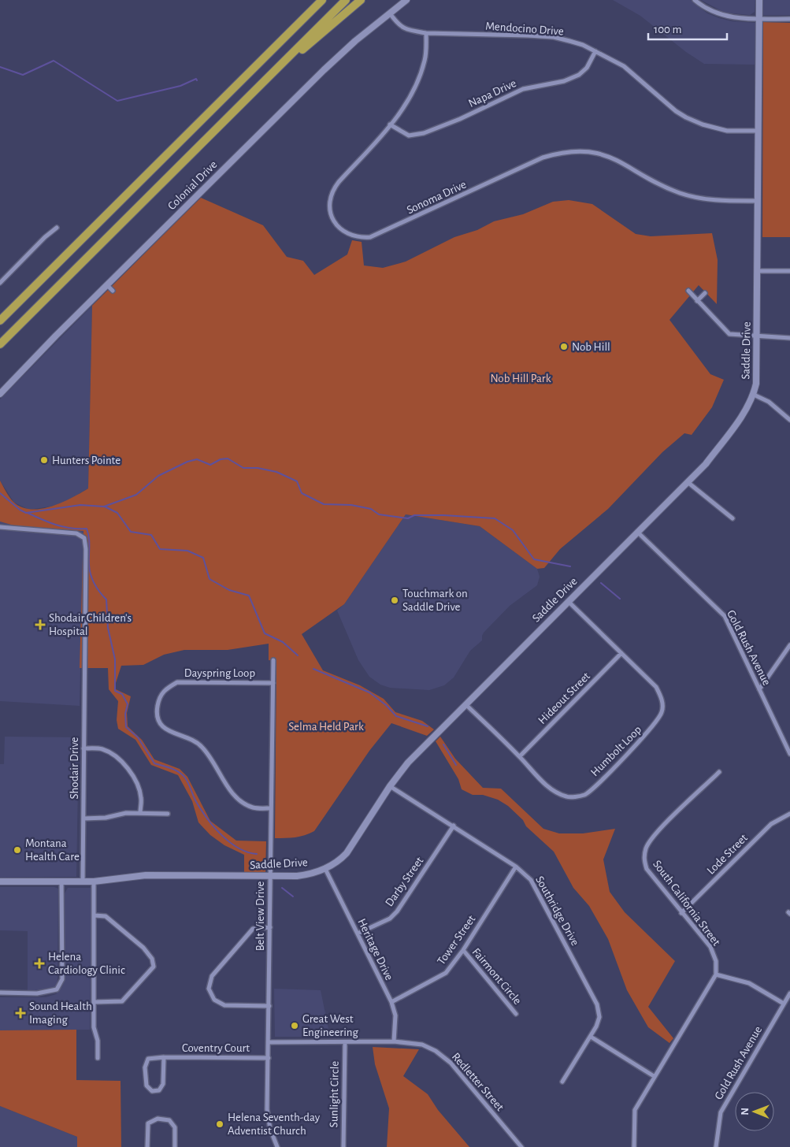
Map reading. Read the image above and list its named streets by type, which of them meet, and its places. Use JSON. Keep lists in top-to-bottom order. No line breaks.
{"streets":{"street":["Mendocino Drive","Napa Drive","Colonial Drive","Sonoma Drive","Saddle Drive","Gold Rush Avenue","Dayspring Loop","Hideout Street","Humbolt Loop","Shodair Drive","Lode Street","Darby Street","South California Street","Southridge Drive","Belt View Drive","Tower Street","Heritage Drive","Fairmont Circle","Coventry Court","Redletter Street","Sunlight Circle"]},"crossings":[["Mendocino Drive","Napa Drive"],["Mendocino Drive","Colonial Drive"],["Mendocino Drive","Sonoma Drive"],["Mendocino Drive","Saddle Drive"],["Napa Drive","Sonoma Drive"],["Sonoma Drive","Saddle Drive"],["Saddle Drive","Gold Rush Avenue"],["Saddle Drive","Humbolt Loop"],["Saddle Drive","Shodair Drive"],["Saddle Drive","Southridge Drive"],["Saddle Drive","Belt View Drive"],["Saddle Drive","Heritage Drive"],["Dayspring Loop","Belt View Drive"],["Hideout Street","Humbolt Loop"],["Lode Street","South California Street"],["Darby Street","Southridge Drive"],["Darby Street","Heritage Drive"],["Southridge Drive","Tower Street"],["Belt View Drive","Coventry Court"],["Belt View Drive","Redletter Street"],["Tower Street","Heritage Drive"],["Tower Street","Fairmont Circle"],["Heritage Drive","Redletter Street"],["Redletter Street","Sunlight Circle"]],"parks":["Nob Hill Park","Selma Held Park"],"places":{"other":["Nob Hill","Hunters Pointe","Touchmark on Saddle Drive","Montana Health Care","Great West Engineering","Helena Seventh-day Adventist Church"],"health":["Shodair Children's Hospital","Helena Cardiology Clinic","Sound Health Imaging"]},"scale_bar":"100 m","north":"left"}
